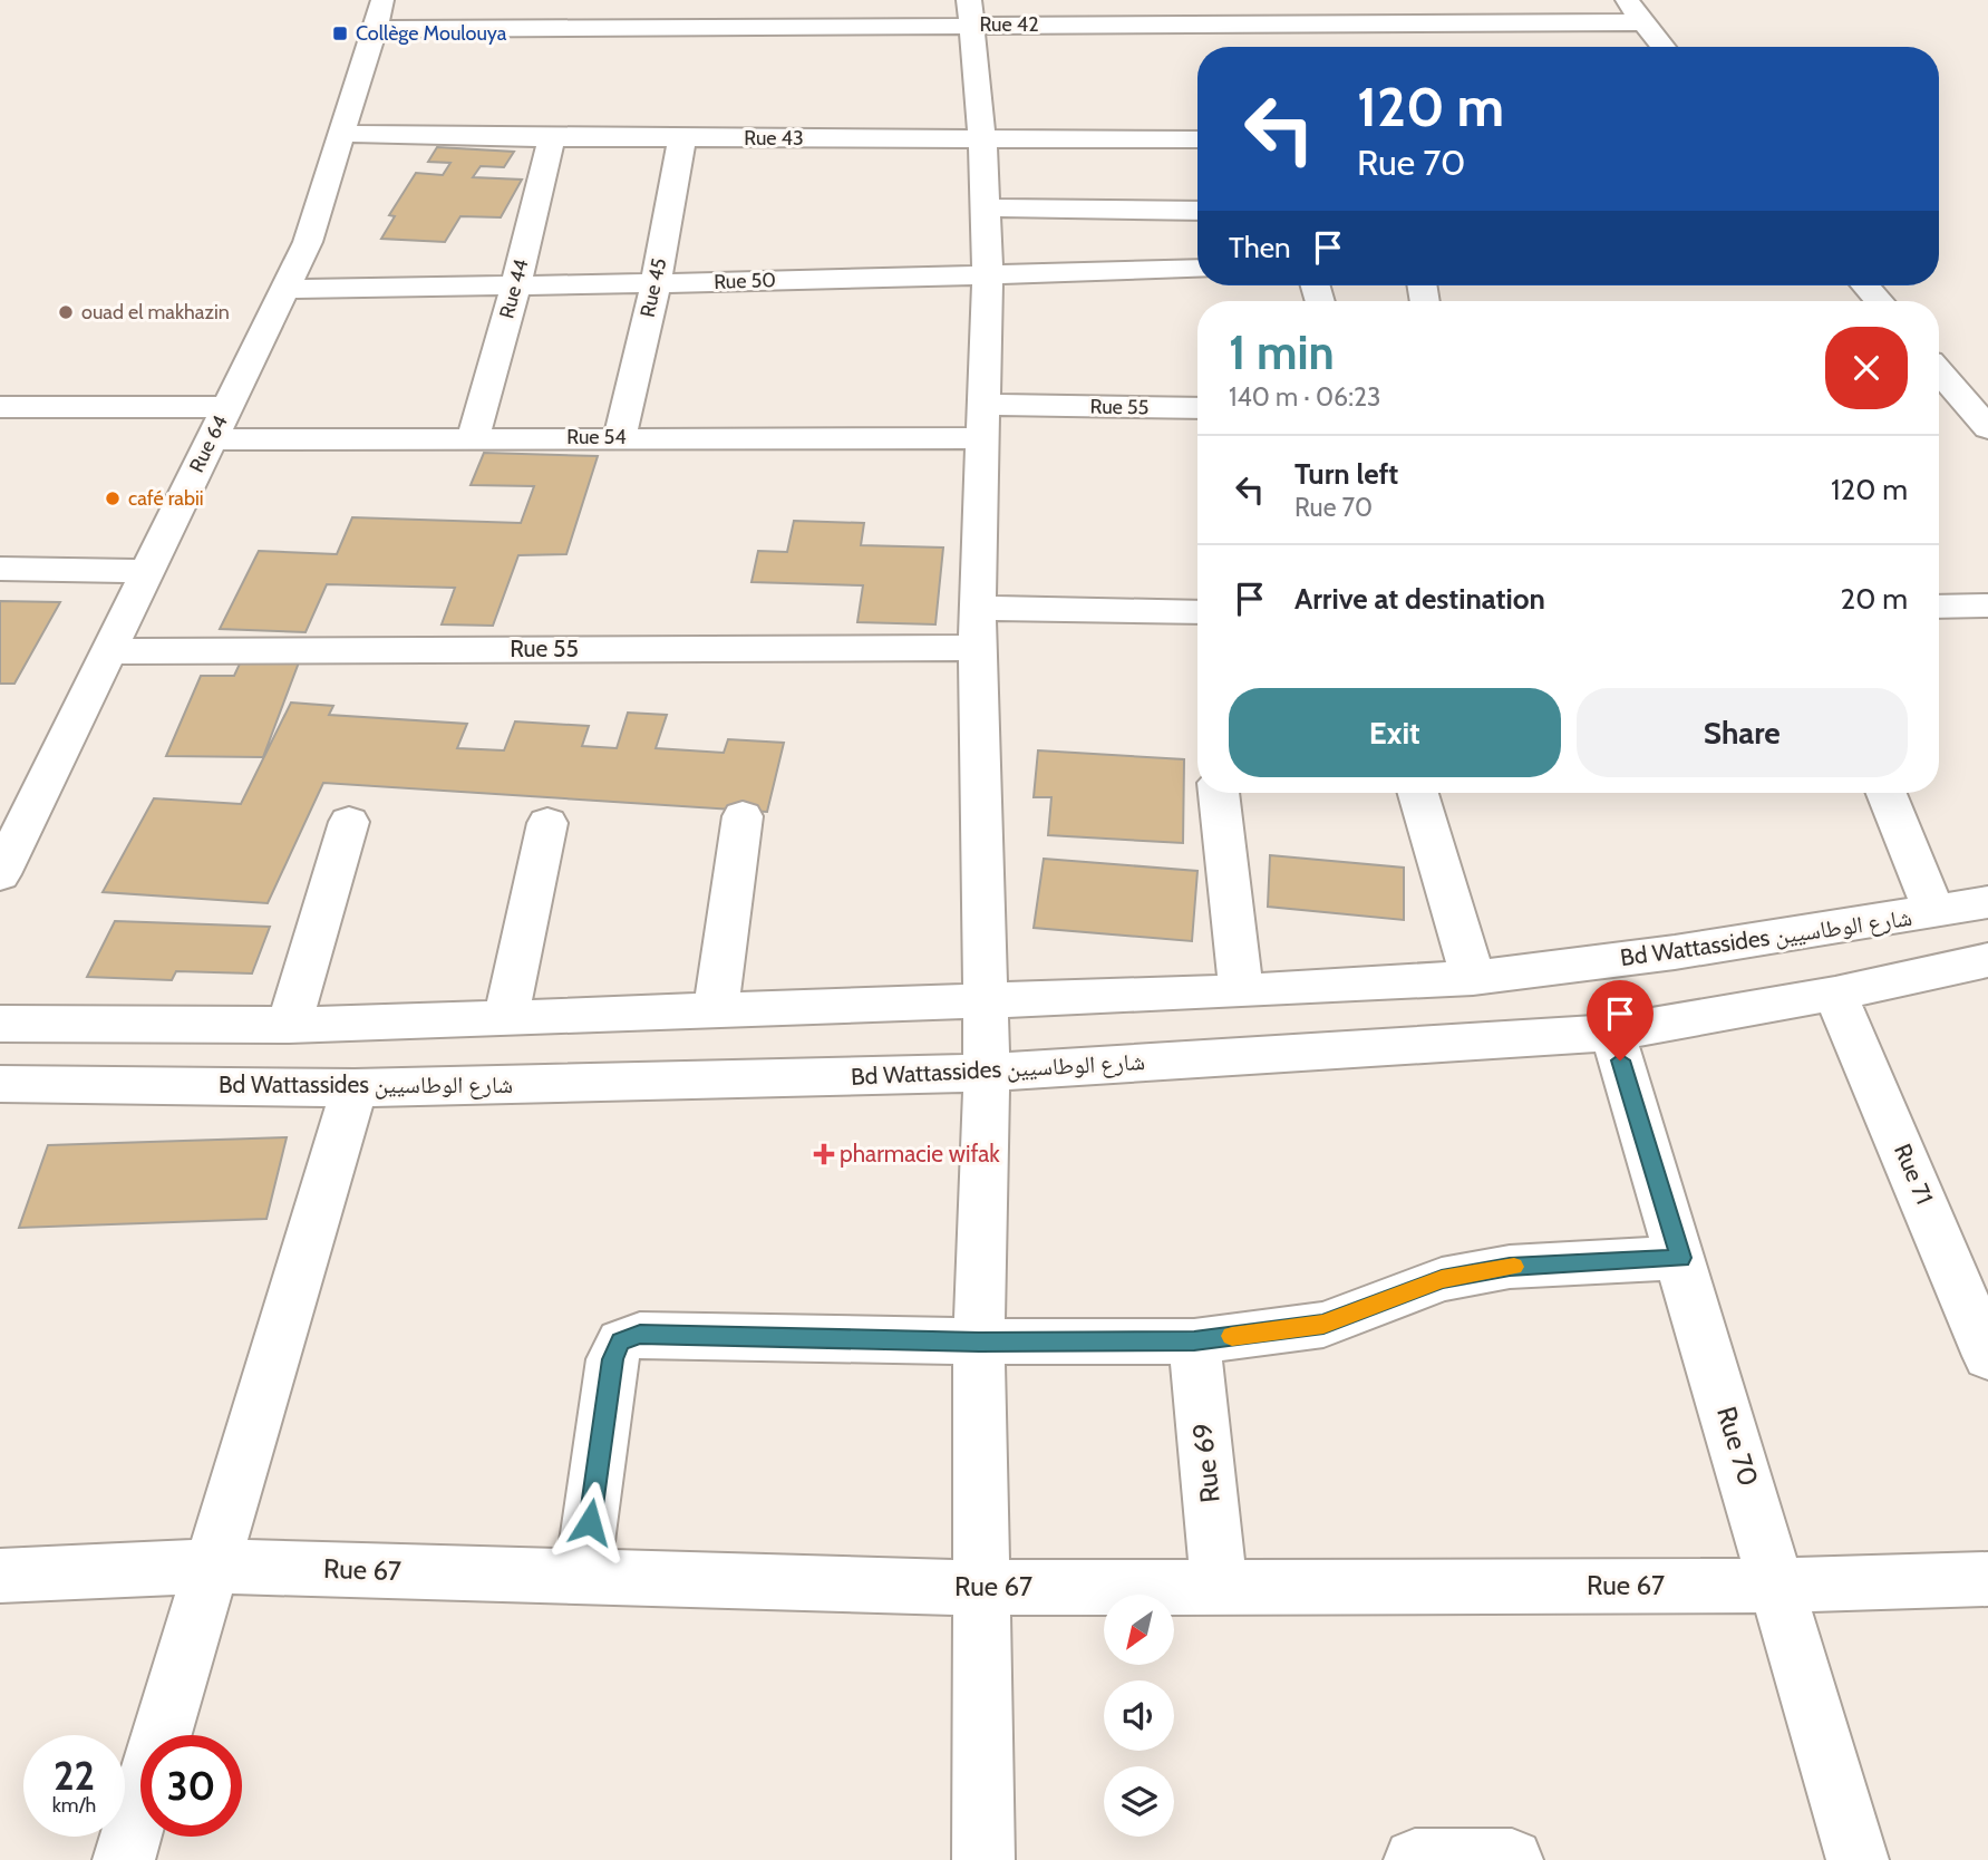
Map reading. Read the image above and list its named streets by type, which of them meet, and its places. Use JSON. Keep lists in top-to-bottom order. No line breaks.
{"streets":{"street":["Rue 42","Rue 43","Rue 50","Rue 45","Rue 44","Rue 55","Rue 54","Rue 64","Bd Wattassides شارع الوطاسيين","Rue 71","Rue 70","Rue 69","Rue 67"]},"crossings":[["Rue 42","Rue 64"],["Rue 43","Rue 45"],["Rue 43","Rue 44"],["Rue 43","Rue 64"],["Rue 50","Rue 45"],["Rue 50","Rue 44"],["Rue 50","Rue 64"],["Rue 45","Rue 54"],["Rue 44","Rue 54"],["Rue 55","Rue 54"],["Rue 55","Rue 64"],["Rue 54","Rue 64"],["Bd Wattassides شارع الوطاسيين","Rue 71"],["Bd Wattassides شارع الوطاسيين","Rue 70"],["Rue 70","Rue 67"],["Rue 69","Rue 67"]],"places":{"transit":["Collège Moulouya"],"other":["ouad el makhazin","café rabii"],"health":["pharmacie wifak"]},"north":"bottom left","page":{"turn":["120 m","Rue 70"],"then":"Then","heading":["1 min","140 m · 06:23"],"list":[{"name":"Turn left","note":"Rue 70","value":"120 m"},{"name":"Arrive at destination","value":"20 m"}],"buttons":["Exit","Share"],"speed":"22 km/h","limit":"30"}}
